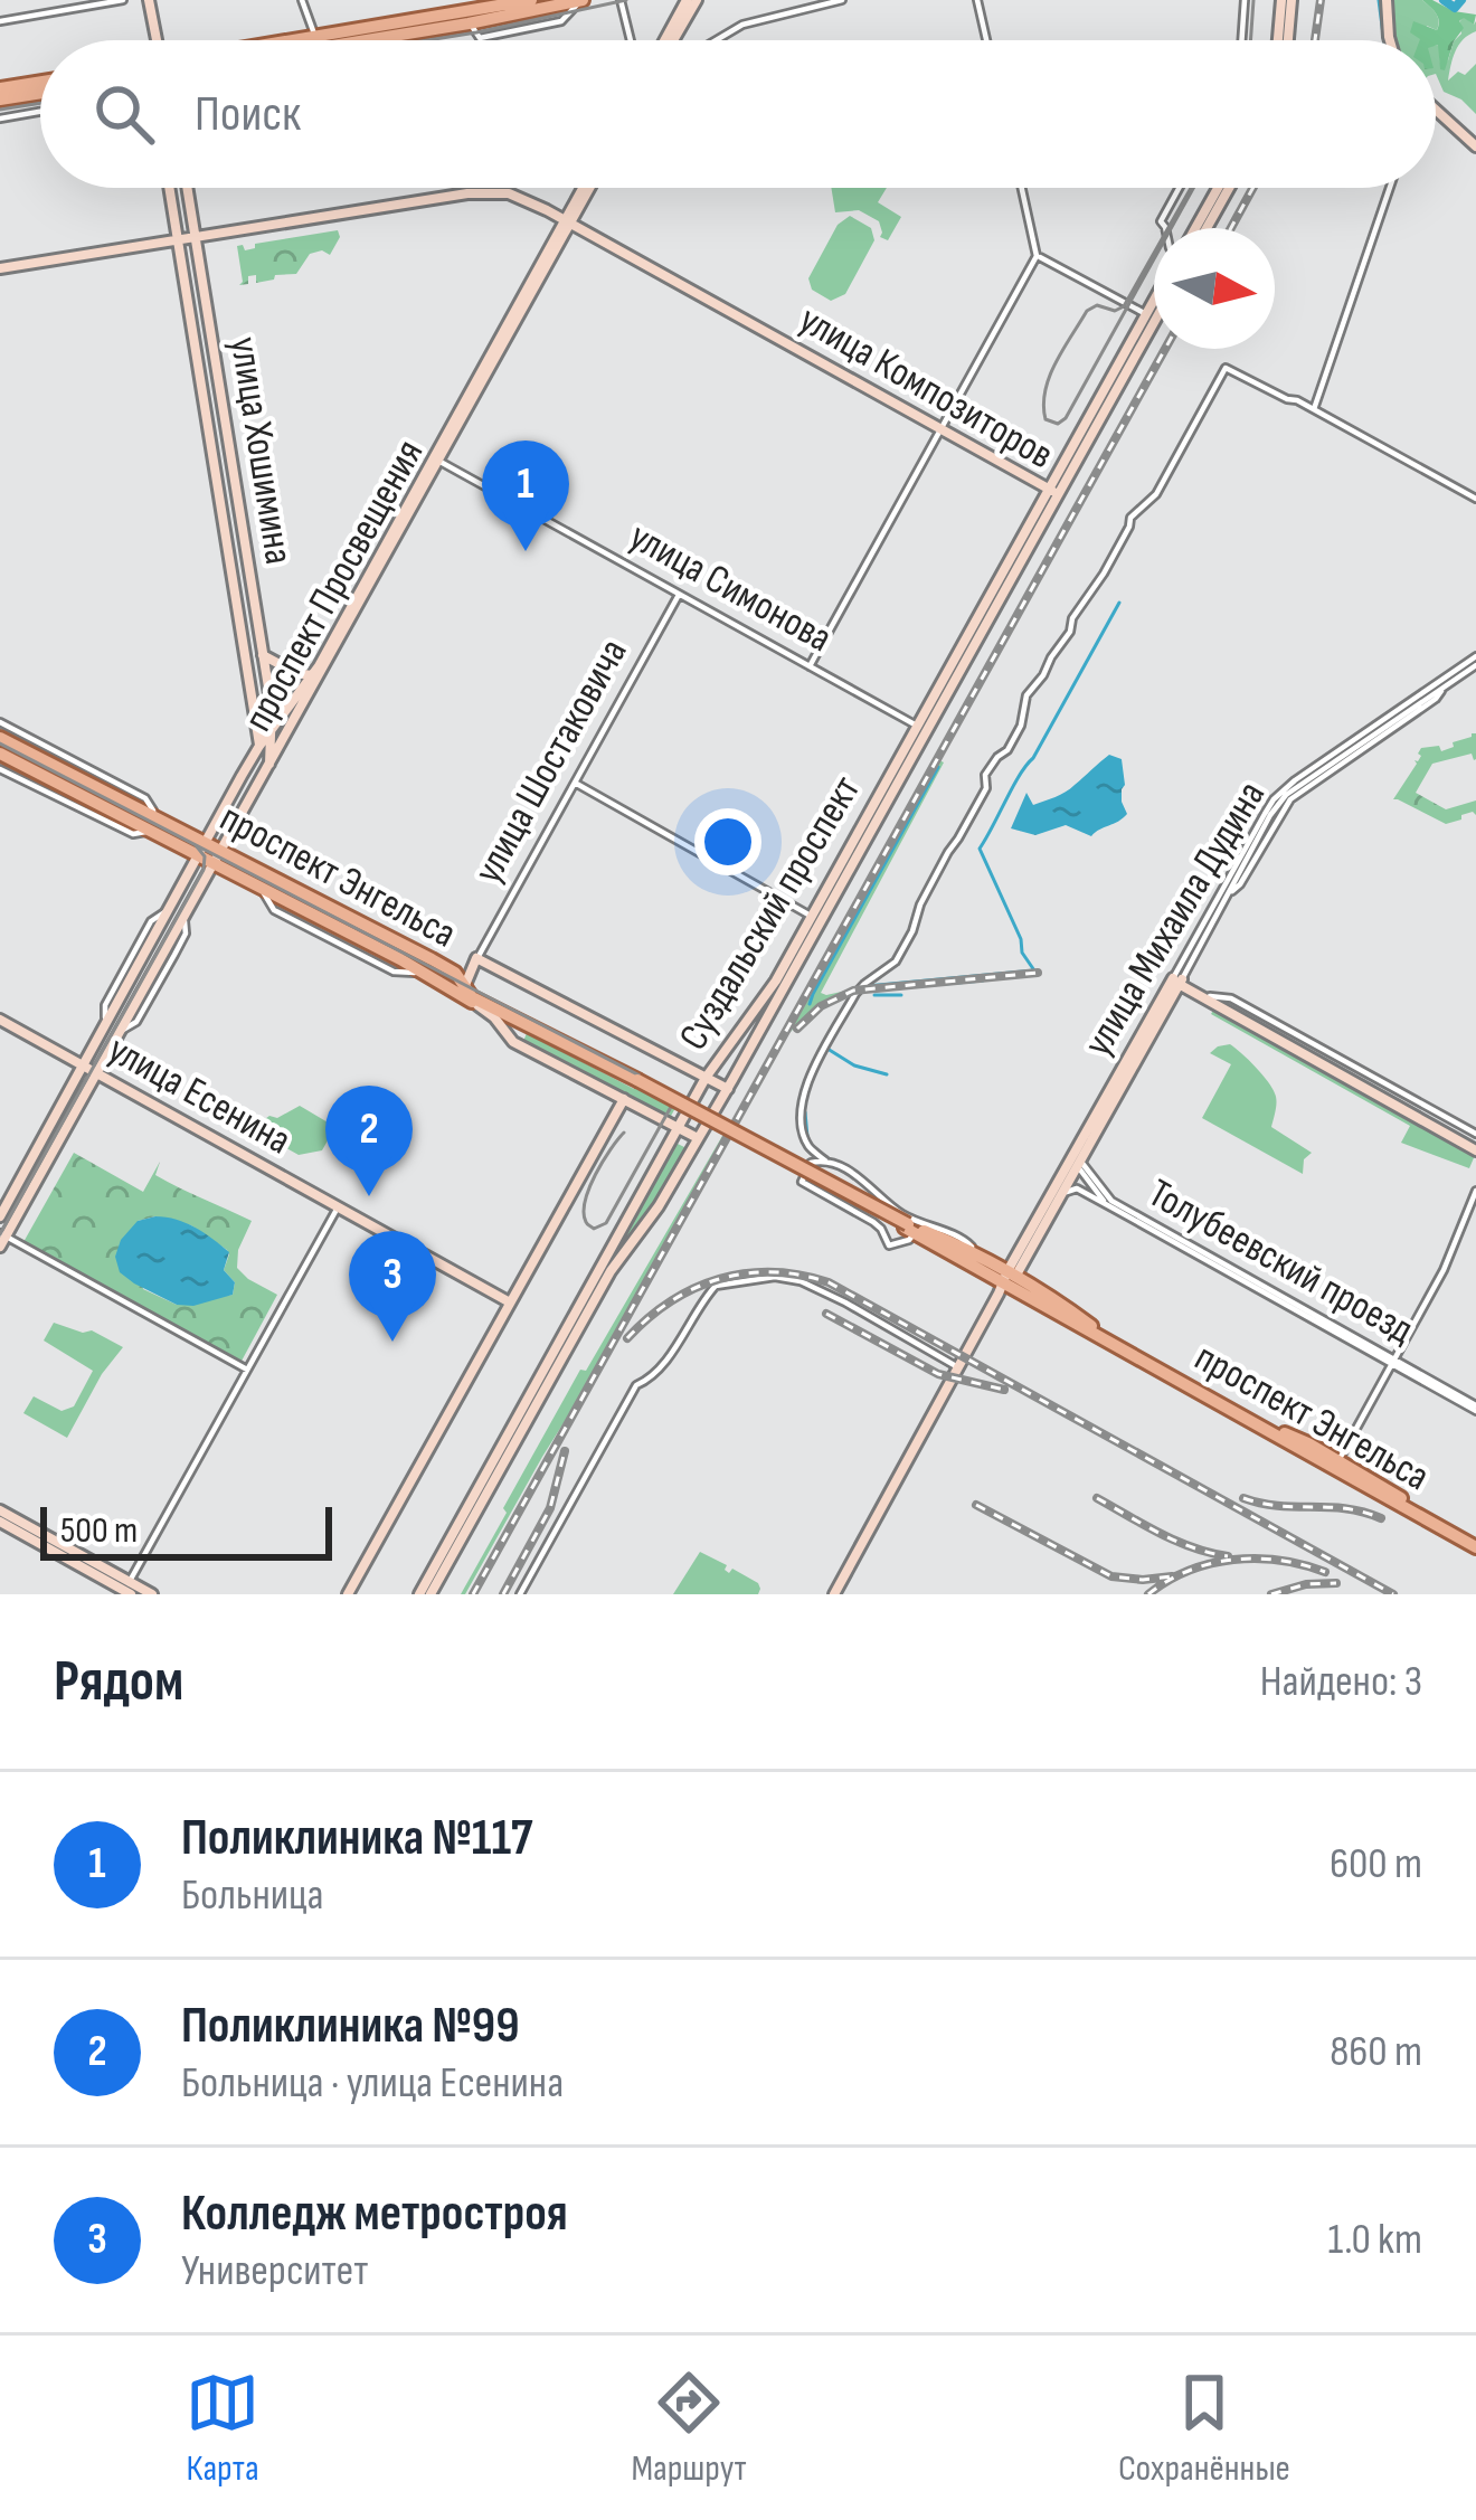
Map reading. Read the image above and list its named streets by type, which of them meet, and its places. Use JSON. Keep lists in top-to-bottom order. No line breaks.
{"streets":{"main road":["улица Композиторов","улица Хошимина","проспект Просвещения","улица Шостаковича","проспект Энгельса","Суздальский проспект","улица Михаила Дудина","улица Есенина"],"street":["улица Симонова","Толубеевский проезд"]},"crossings":[["улица Композиторов","улица Хошимина"],["улица Композиторов","проспект Просвещения"],["улица Композиторов","Суздальский проспект"],["улица Хошимина","проспект Просвещения"],["проспект Просвещения","улица Симонова"],["проспект Просвещения","проспект Энгельса"],["проспект Просвещения","улица Есенина"],["улица Симонова","улица Шостаковича"],["улица Симонова","Суздальский проспект"],["улица Шостаковича","проспект Энгельса"],["проспект Энгельса","Суздальский проспект"],["проспект Энгельса","улица Михаила Дудина"],["улица Михаила Дудина","Толубеевский проезд"]],"scale_bar":"500 m","north":"right","page":{"search":"Поиск","pins":["1","2","3"],"scale":"500 m","heading":["Рядом","Найдено: 3"],"list":[{"mark":"1","name":"Поликлиника №117","note":"Больница","value":"600 m"},{"mark":"2","name":"Поликлиника №99","note":"Больница · улица Есенина","value":"860 m"},{"mark":"3","name":"Колледж метростроя","note":"Университет","value":"1.0 km"}],"nav":["Карта","Маршрут","Сохранённые"]}}
